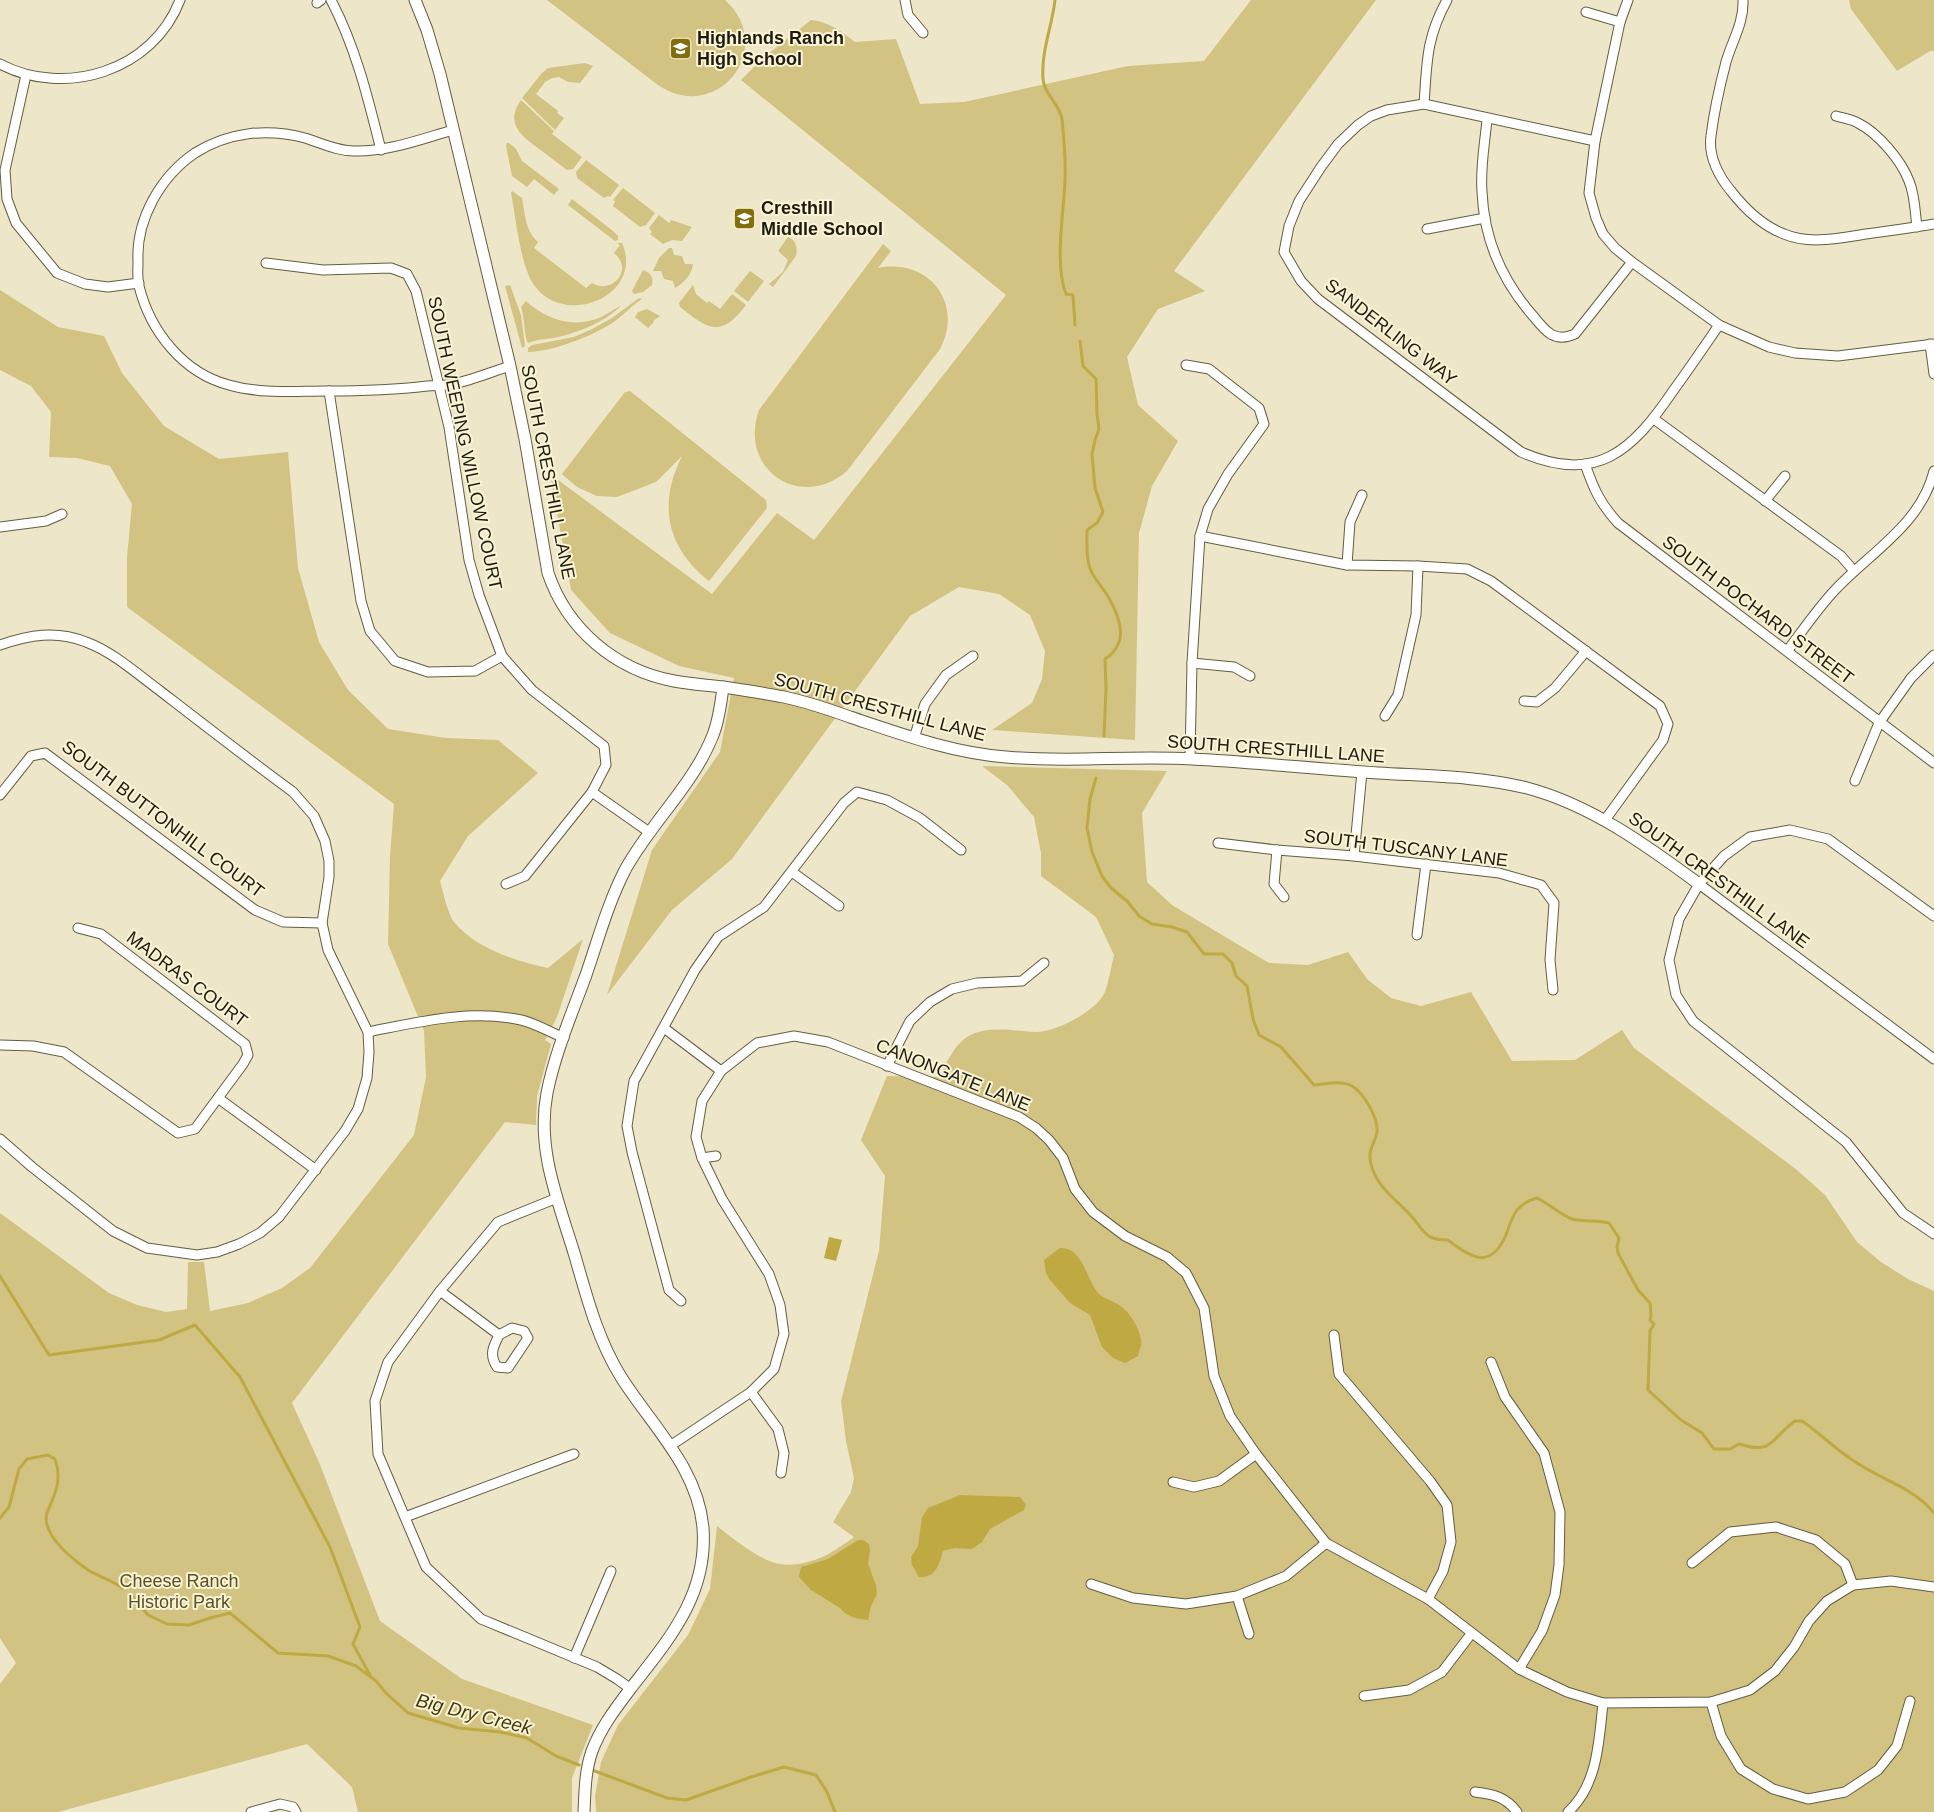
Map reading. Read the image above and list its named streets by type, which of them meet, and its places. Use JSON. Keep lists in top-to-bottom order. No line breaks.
{"streets":{"street":["SANDERLING WAY","SOUTH WEEPING WILLOW COURT","SOUTH CRESTHILL LANE","SOUTH POCHARD STREET","SOUTH BUTTONHILL COURT","SOUTH TUSCANY LANE","MADRAS COURT","CANONGATE LANE"]},"crossings":[["SANDERLING WAY","SOUTH POCHARD STREET"]],"water":["Big Dry Creek"],"parks":["Cheese Ranch Historic Park"],"places":{"school or university":["Highlands Ranch High School","Cresthill Middle School"]}}
